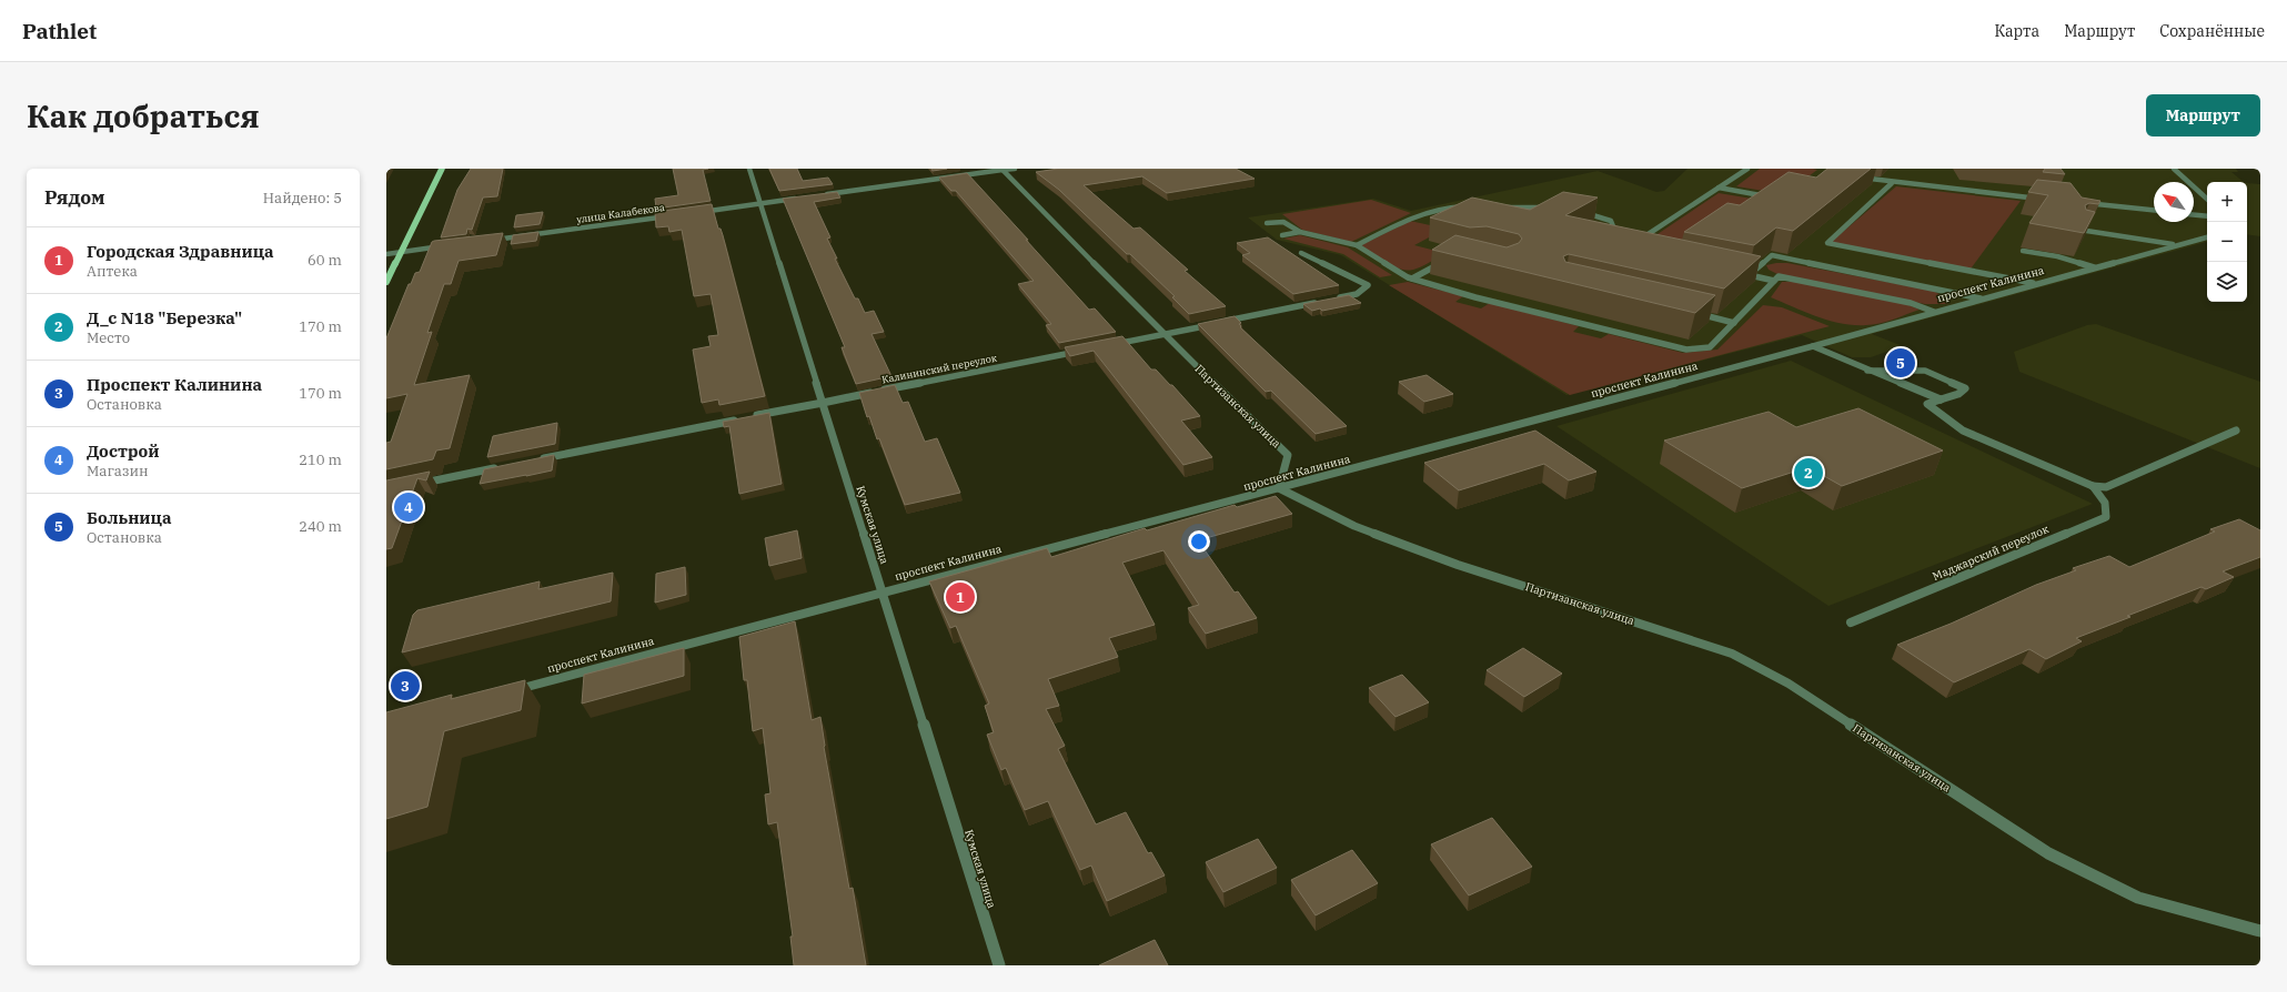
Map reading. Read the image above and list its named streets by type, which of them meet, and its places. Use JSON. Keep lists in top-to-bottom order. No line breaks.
{"streets":{"street":["улица Калабекова","проспект Калинина","Калининский переулок","Партизанская улица","Кумская улица","Маджарский переулок"]},"crossings":[["проспект Калинина","Партизанская улица"],["проспект Калинина","Кумская улица"],["Калининский переулок","Кумская улица"]],"north":"top left","page":{"header":"Pathlet","nav":["Карта","Маршрут","Сохранённые"],"buttons":"Маршрут","title":"Как добраться","heading":["Рядом","Найдено: 5"],"map_buttons":["+","−"],"list":[{"mark":"1","name":"Городская Здравница","note":"Аптека","value":"60 m"},{"mark":"2","name":"Д_с N18 \"Березка\"","note":"Место","value":"170 m"},{"mark":"3","name":"Проспект Калинина","note":"Остановка","value":"170 m"},{"mark":"4","name":"Дострой","note":"Магазин","value":"210 m"},{"mark":"5","name":"Больница","note":"Остановка","value":"240 m"}],"pins":["5","2","4","1","3"]}}
